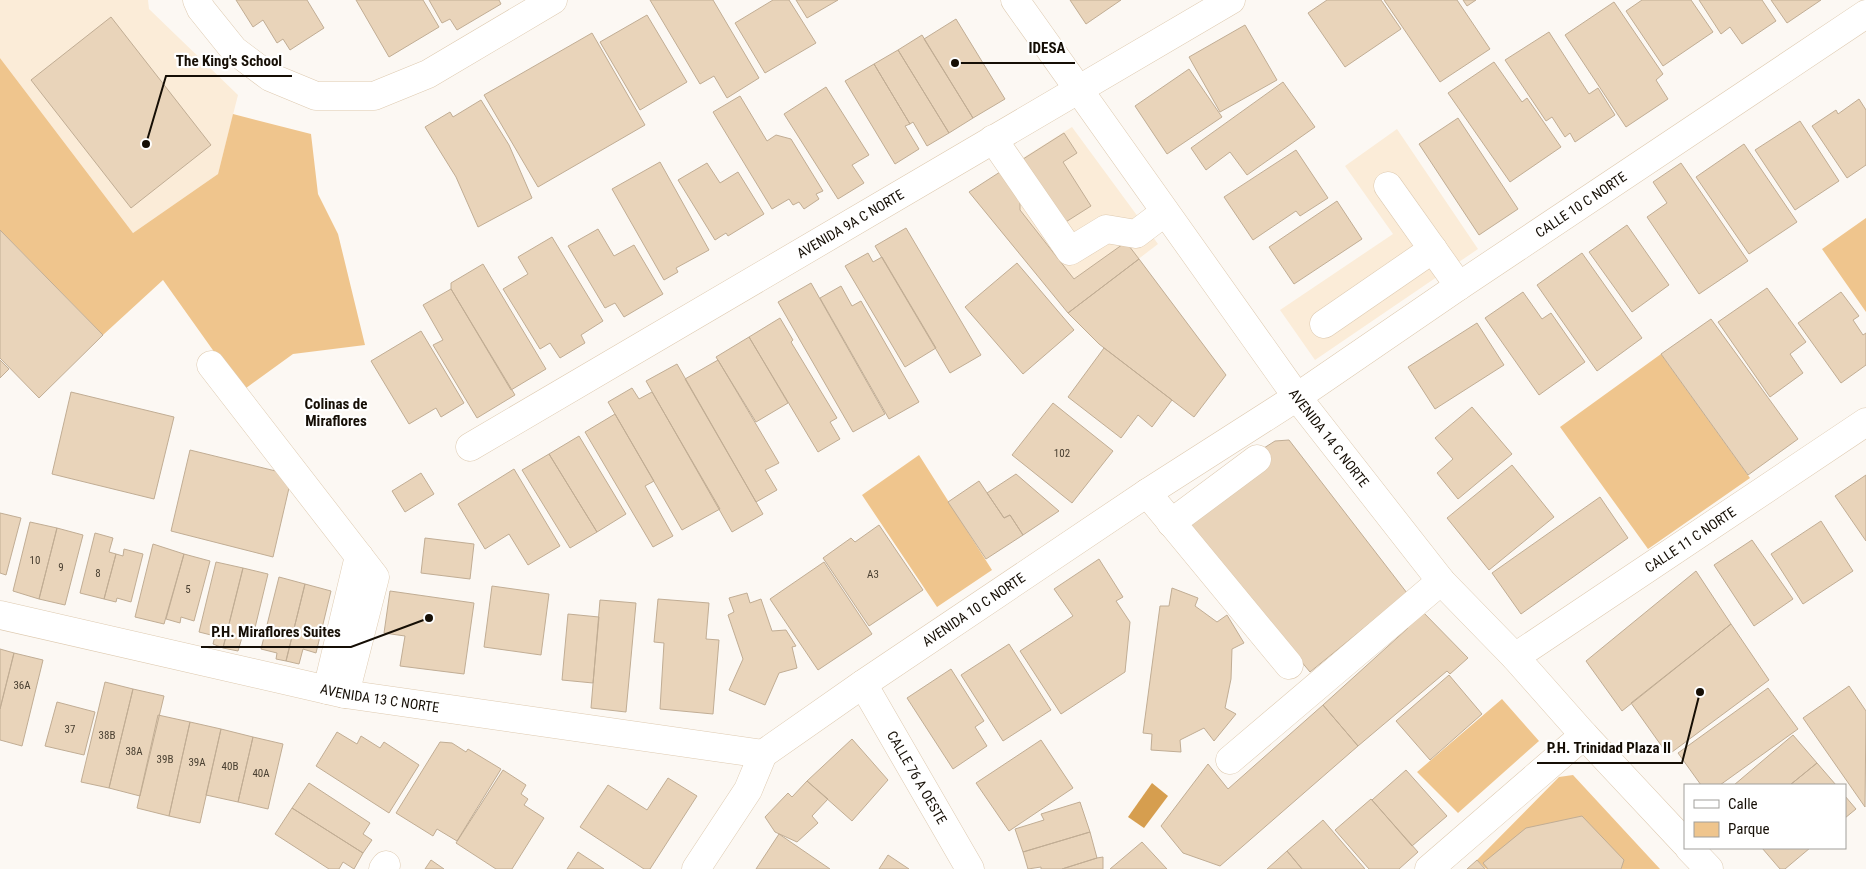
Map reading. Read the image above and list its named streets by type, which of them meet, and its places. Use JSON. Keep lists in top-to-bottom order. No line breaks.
{"streets":{"street":["CALLE 10 C NORTE","AVENIDA 9A C NORTE","AVENIDA 14 C NORTE","CALLE 11 C NORTE","AVENIDA 10 C NORTE","AVENIDA 13 C NORTE","CALLE 76 A OESTE"]},"crossings":[["CALLE 10 C NORTE","AVENIDA 14 C NORTE"],["CALLE 10 C NORTE","AVENIDA 10 C NORTE"],["AVENIDA 9A C NORTE","AVENIDA 14 C NORTE"],["AVENIDA 14 C NORTE","CALLE 11 C NORTE"],["AVENIDA 14 C NORTE","AVENIDA 10 C NORTE"],["AVENIDA 10 C NORTE","AVENIDA 13 C NORTE"],["AVENIDA 10 C NORTE","CALLE 76 A OESTE"]],"districts":["Colinas de Miraflores"],"places":["IDESA","The King's School","P.H. Miraflores Suites","P.H. Trinidad Plaza II"],"house_numbers":["102","10","9","8","A3","5","36A","37","38B","38A","39B","39A","40B","40A"],"legend":["Calle","Parque"]}
